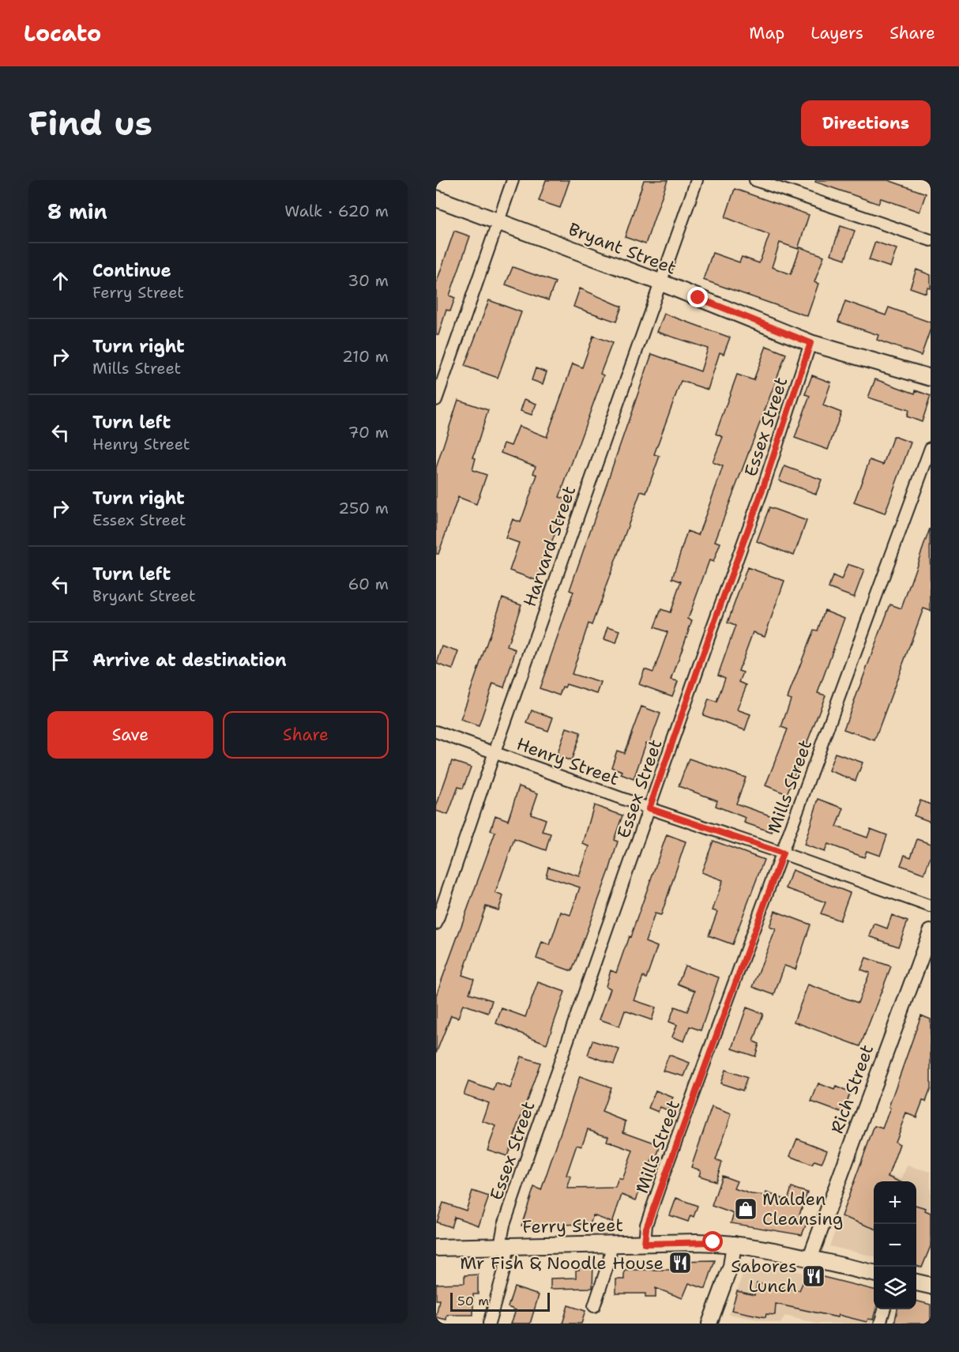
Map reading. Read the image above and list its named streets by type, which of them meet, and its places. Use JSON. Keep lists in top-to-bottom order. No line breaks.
{"streets":{"main road":["Bryant Street","Ferry Street"],"street":["Essex Street","Harvard Street","Henry Street","Mills Street","Rich Street"]},"crossings":[["Bryant Street","Essex Street"],["Bryant Street","Harvard Street"],["Essex Street","Henry Street"],["Essex Street","Ferry Street"],["Harvard Street","Henry Street"],["Henry Street","Mills Street"],["Mills Street","Ferry Street"],["Rich Street","Ferry Street"]],"places":{"shop":["Malden Cleansing"],"restaurant":["Mr Fish & Noodle House","Sabores Lunch"]},"scale_bar":"50 m","page":{"header":"Locato","nav":["Map","Layers","Share"],"buttons":["Directions",["Save","Share"]],"title":"Find us","heading":["8 min","Walk · 620 m"],"list":[["Continue","Ferry Street","30 m"],["Turn right","Mills Street","210 m"],["Turn left","Henry Street","70 m"],["Turn right","Essex Street","250 m"],["Turn left","Bryant Street","60 m"],"Arrive at destination"],"map_buttons":["+","−"],"scale":"50 m"}}
